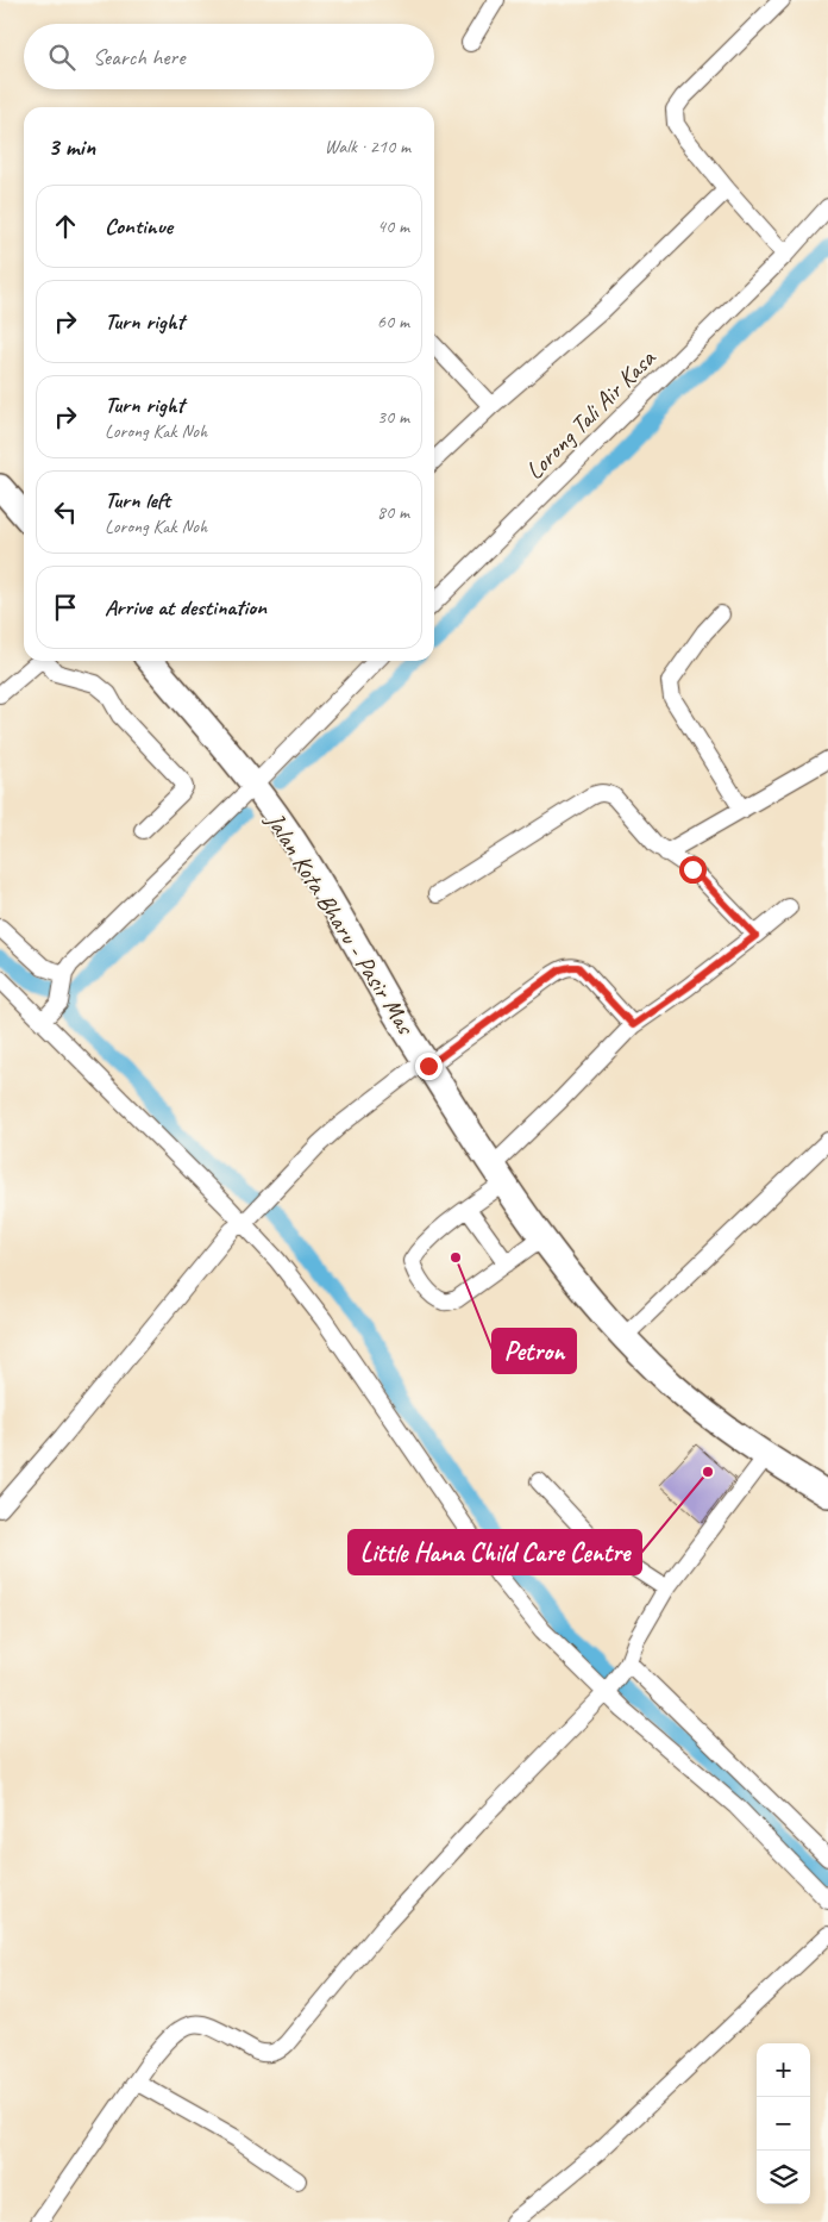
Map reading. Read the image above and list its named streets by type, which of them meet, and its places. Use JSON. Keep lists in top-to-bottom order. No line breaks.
{"streets":{"highway":["Jalan Kota Bharu - Pasir Mas"],"street":["Lorong Tali Air Kasa"]},"places":["Petron","Little Hana Child Care Centre"],"page":{"search":"Search here","heading":["3 min","Walk · 210 m"],"list":[["Continue","40 m"],["Turn right","60 m"],["Turn right","Lorong Kak Noh","30 m"],["Turn left","Lorong Kak Noh","80 m"],"Arrive at destination"],"map_buttons":["+","−"]}}
